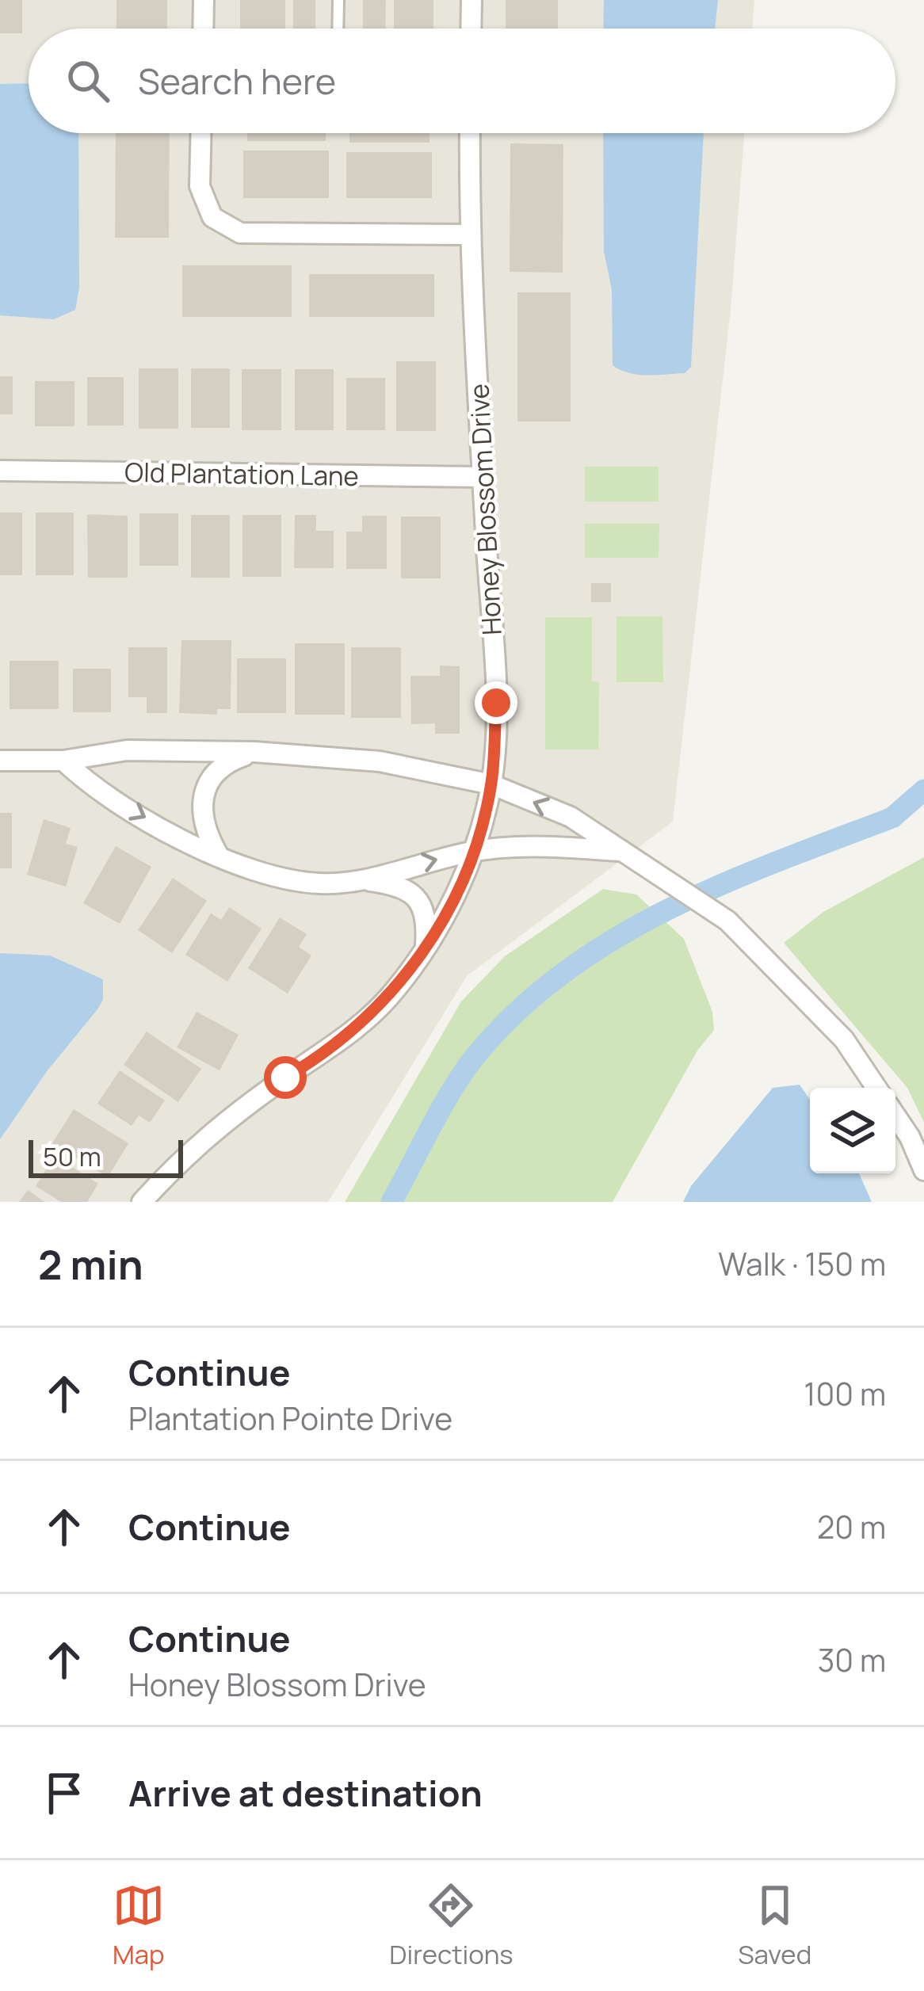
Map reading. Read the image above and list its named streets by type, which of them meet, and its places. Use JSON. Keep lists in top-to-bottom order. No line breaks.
{"streets":{"street":["Old Plantation Lane","Honey Blossom Drive"]},"crossings":[["Old Plantation Lane","Honey Blossom Drive"]],"scale_bar":"50 m","page":{"search":"Search here","scale":"50 m","heading":["2 min","Walk · 150 m"],"list":[["Continue","Plantation Pointe Drive","100 m"],["Continue","20 m"],["Continue","Honey Blossom Drive","30 m"],"Arrive at destination"],"nav":["Map","Directions","Saved"]}}
